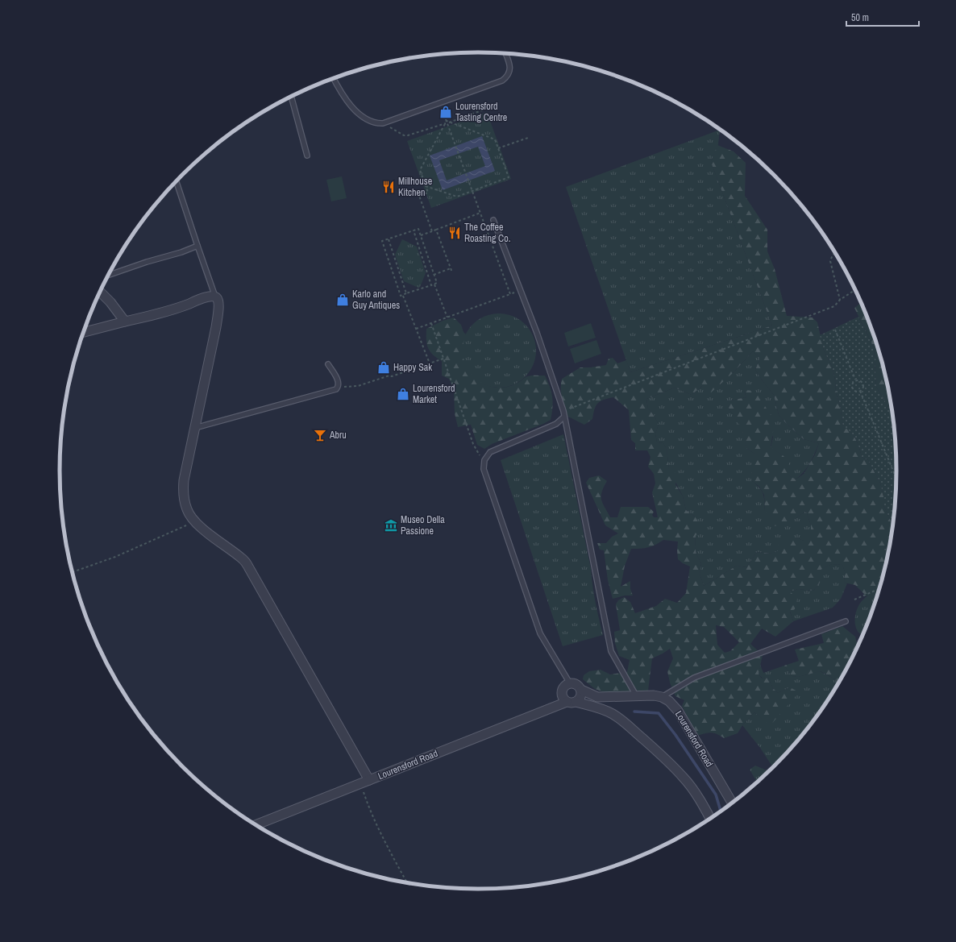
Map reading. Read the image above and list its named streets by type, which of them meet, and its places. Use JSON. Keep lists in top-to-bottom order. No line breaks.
{"streets":{"street":["Lourensford Road"]},"places":{"shop":["Lourensford Tasting Centre","Karlo and Guy Antiques","Happy Sak","Lourensford Market"],"restaurant":["Millhouse Kitchen","The Coffee Roasting Co."],"bar":["Abru"],"museum":["Museo Della Passione"]},"scale_bar":"50 m"}
